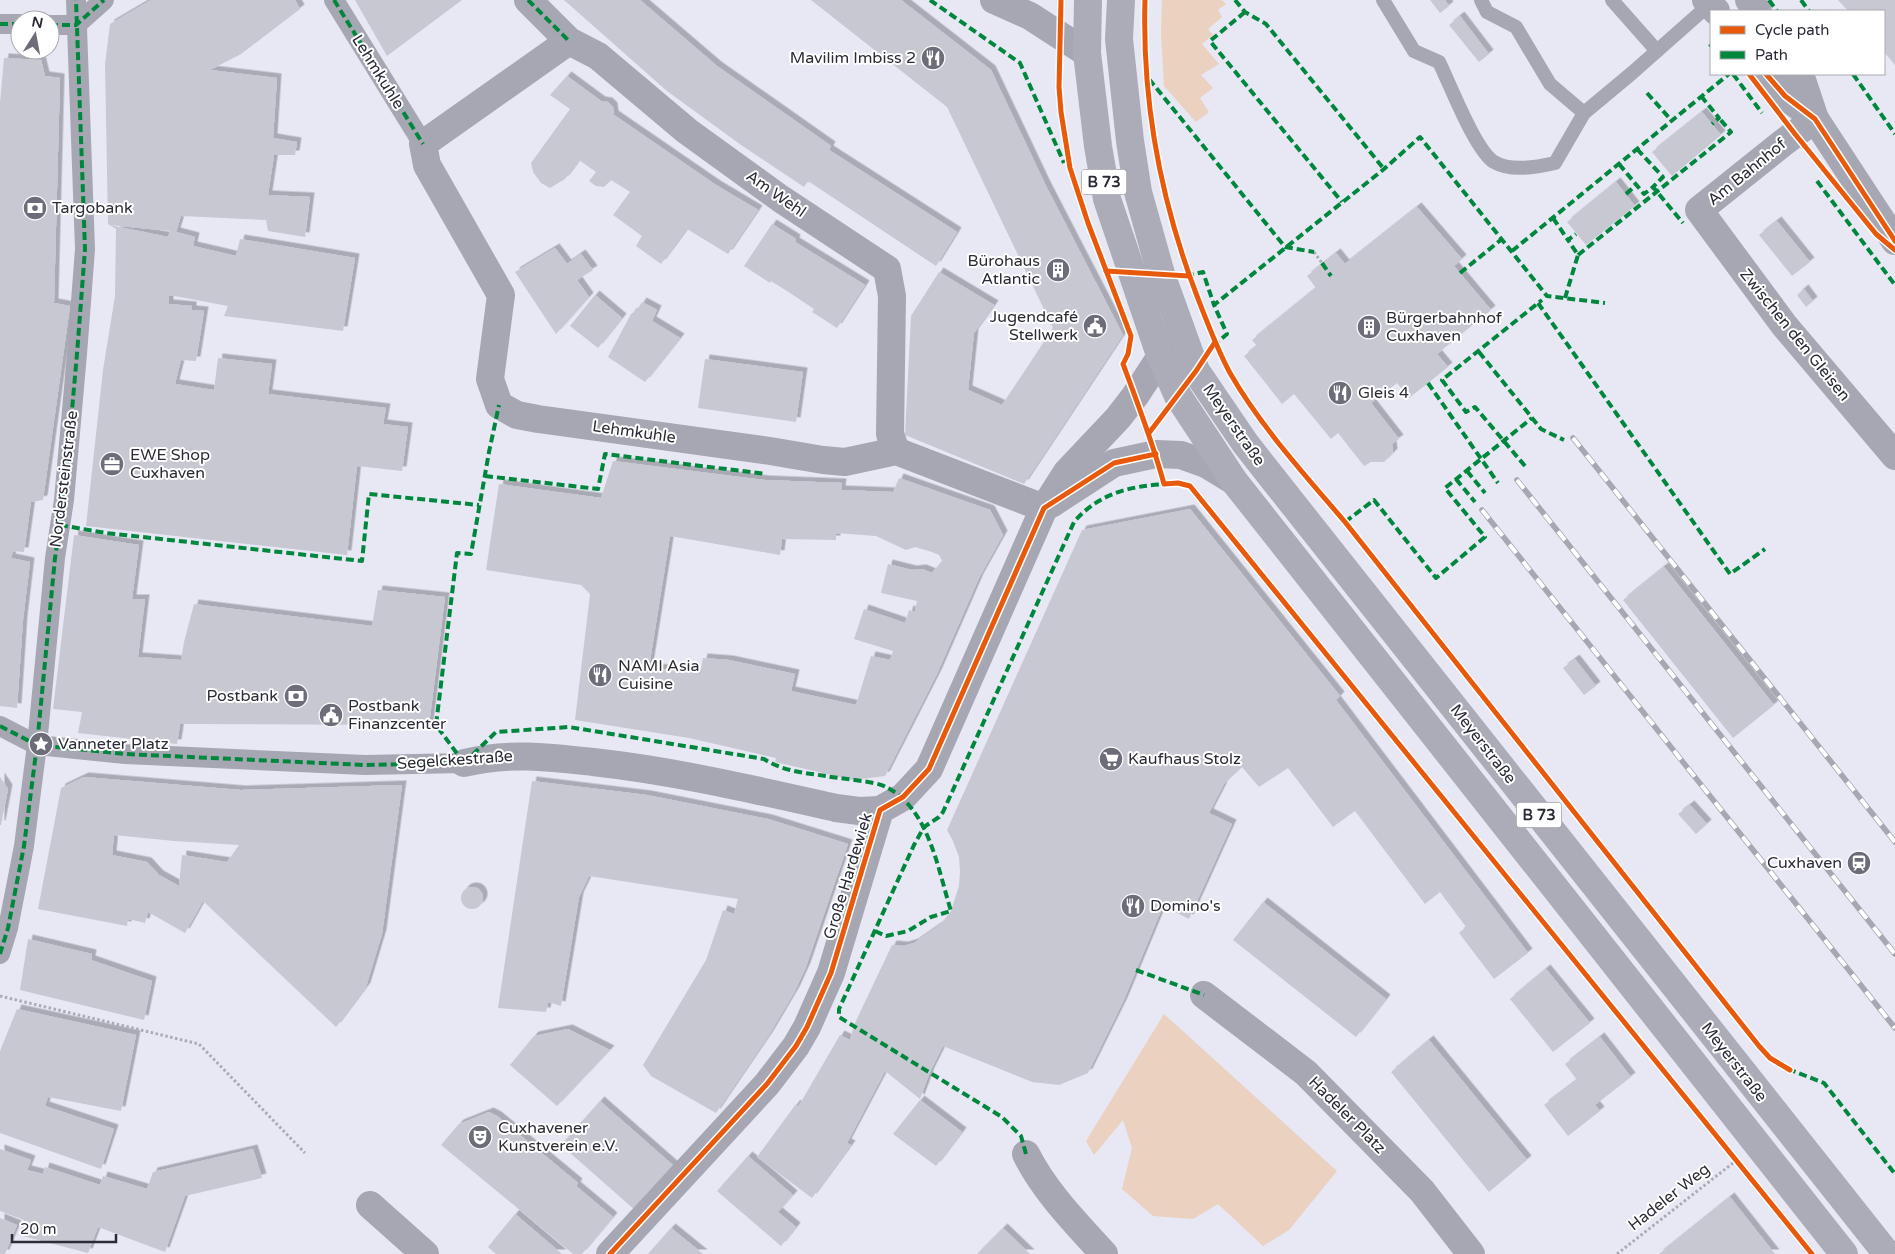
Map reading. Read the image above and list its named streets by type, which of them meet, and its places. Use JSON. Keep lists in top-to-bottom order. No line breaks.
{"streets":{"main road":["B 73","Meyerstraße"],"street":["Lehmkuhle","Am Bahnhof","Am Wehl","Zwischen den Gleisen","Nordersteinstraße","Segelckestraße","Große Hardewiek","Hadeler Platz"],"path":["Hadeler Weg"]},"crossings":[["Lehmkuhle","Am Wehl"],["Am Bahnhof","Zwischen den Gleisen"],["B 73","Meyerstraße"],["B 73","Große Hardewiek"],["Meyerstraße","Große Hardewiek"],["Nordersteinstraße","Segelckestraße"],["Segelckestraße","Große Hardewiek"]],"places":{"restaurant":["Mavilim Imbiss 2","Gleis 4","NAMI Asia Cuisine","Domino's"],"bank":["Targobank","Postbank"],"building":["Bürohaus Atlantic","Bürgerbahnhof Cuxhaven"],"public building":["Jugendcafé Stellwerk","Postbank Finanzcenter"],"office":["EWE Shop Cuxhaven"],"place":["Vanneter Platz"],"supermarket":["Kaufhaus Stolz"],"station":["Cuxhaven"],"theatre":["Cuxhavener Kunstverein e.V."]},"legend":["Cycle path","Path"],"scale_bar":"20 m","north":"top"}
